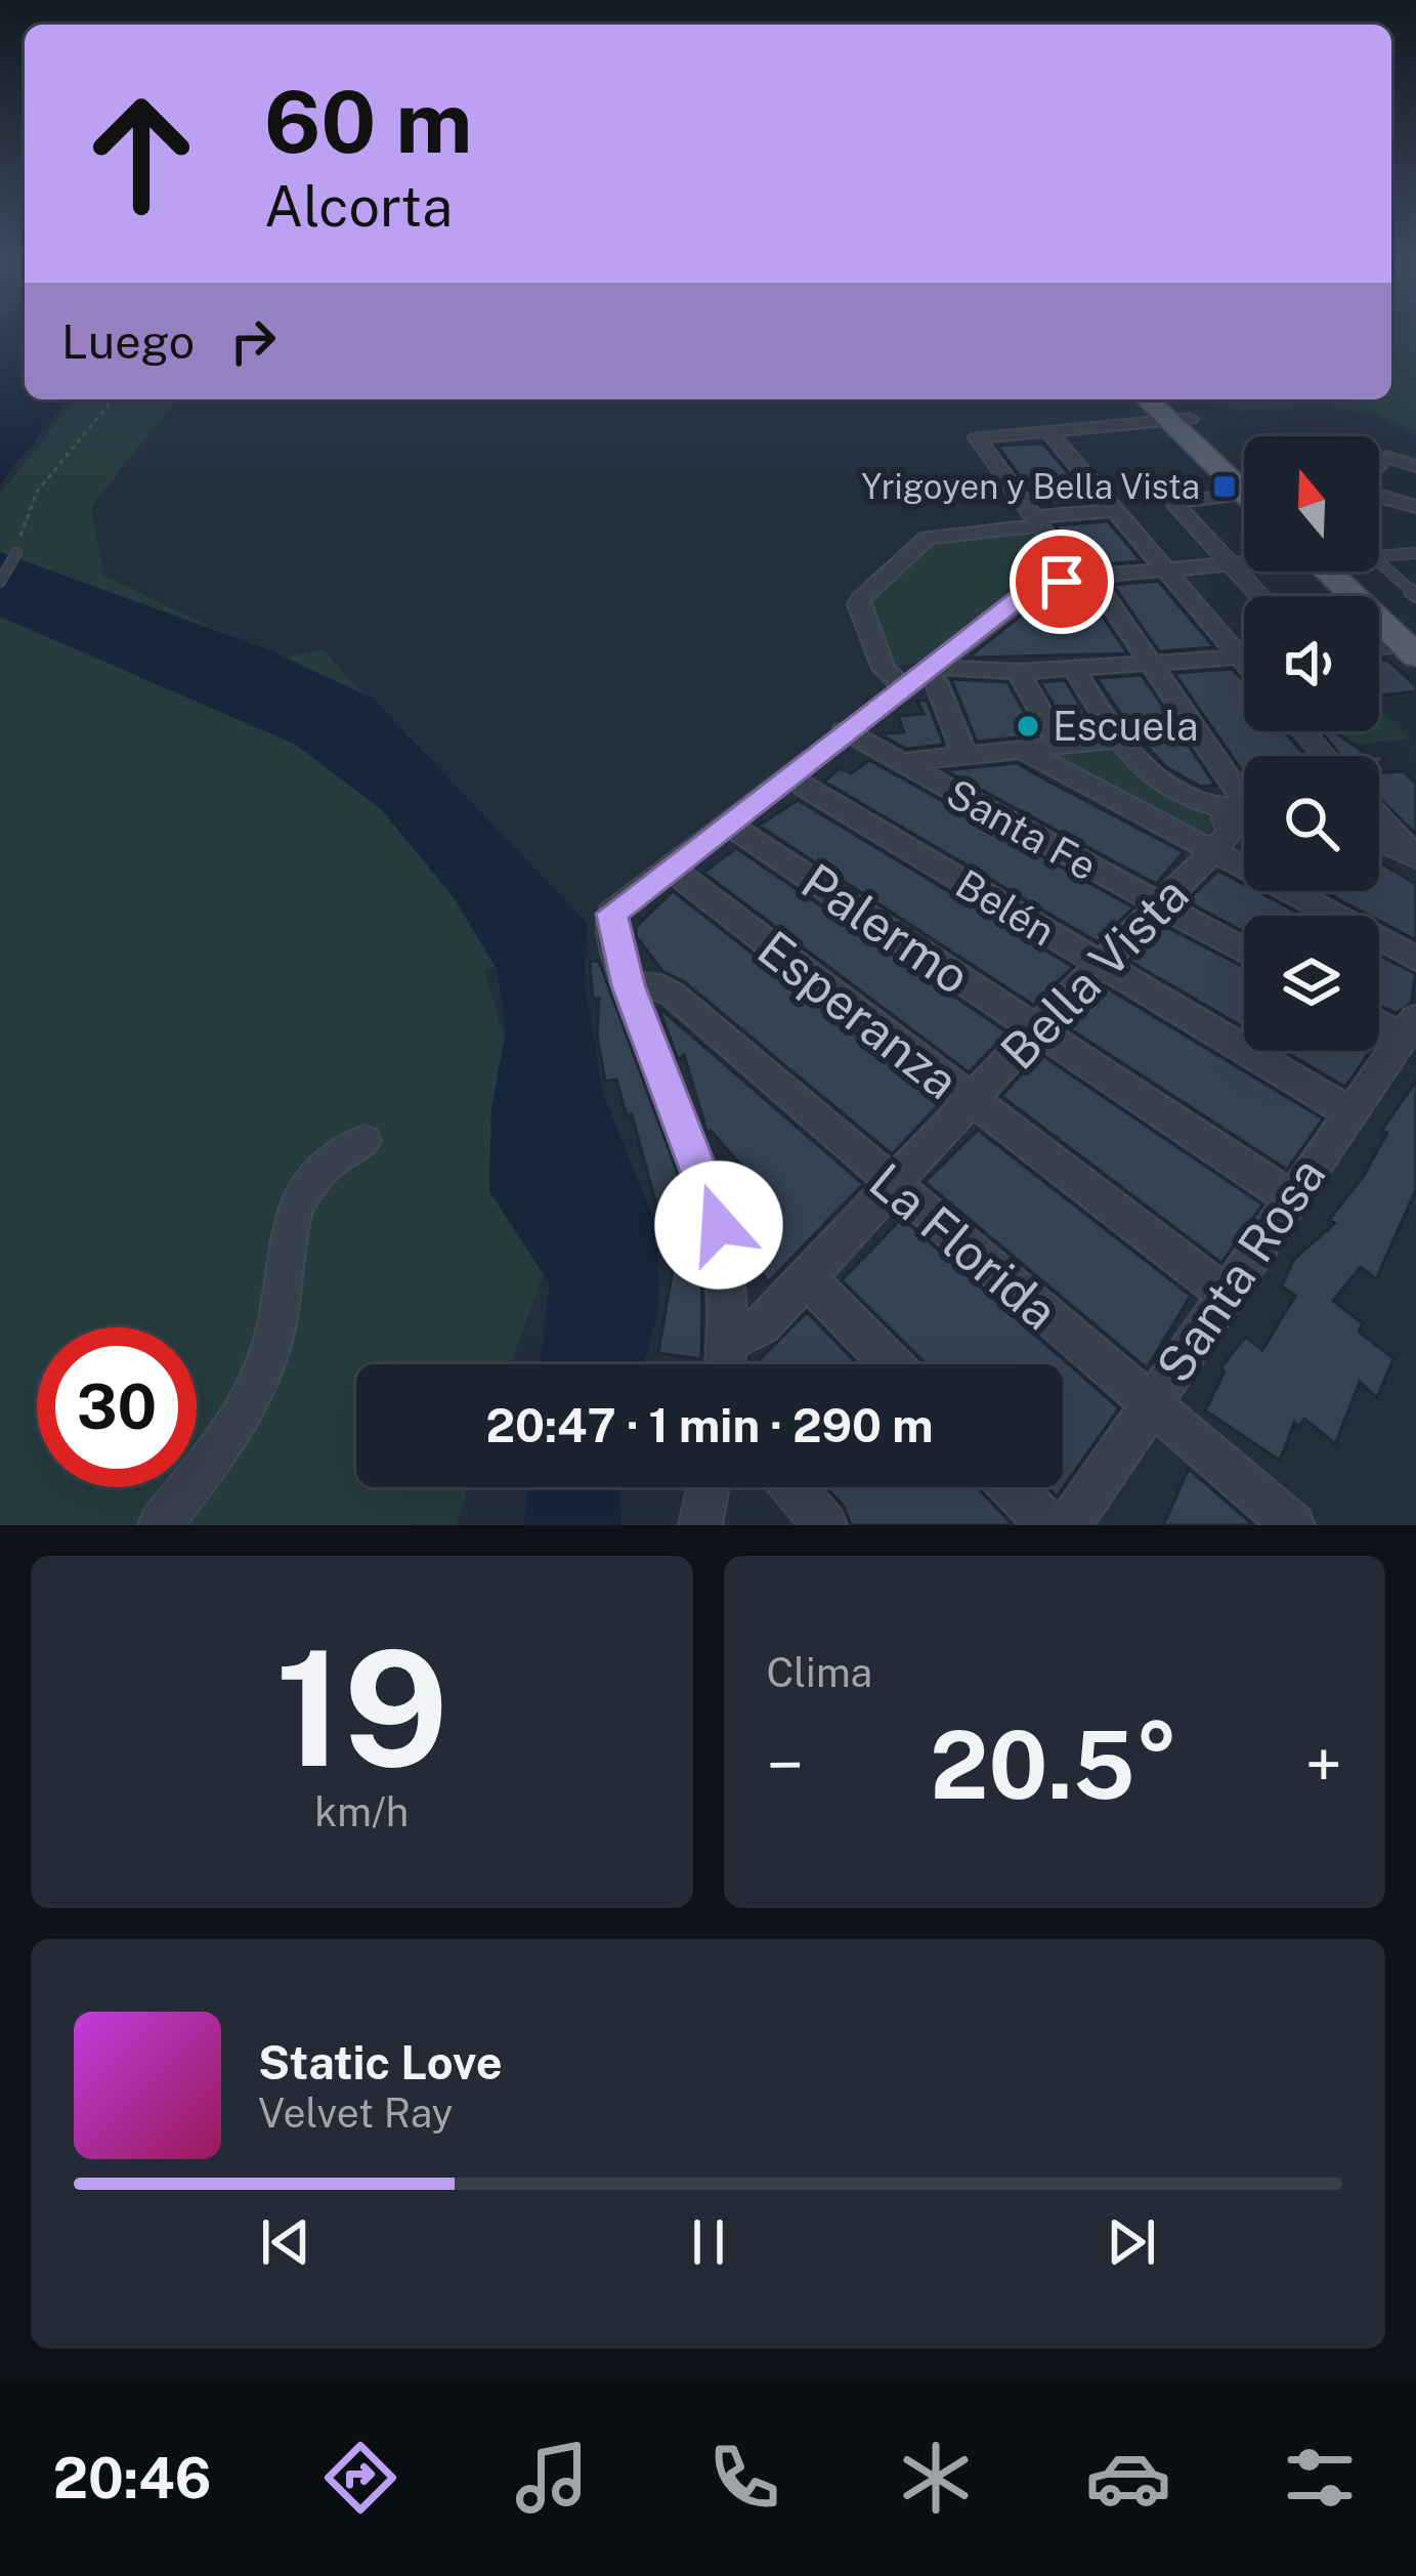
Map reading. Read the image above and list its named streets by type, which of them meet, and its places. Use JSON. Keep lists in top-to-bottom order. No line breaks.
{"streets":{"street":["Santa Fe","Belén","Palermo","Bella Vista","Esperanza","La Florida","Santa Rosa"]},"crossings":[["Santa Fe","Bella Vista"],["Belén","Bella Vista"],["Belén","Santa Rosa"],["Palermo","Bella Vista"],["Palermo","Santa Rosa"],["Bella Vista","Esperanza"],["Bella Vista","La Florida"],["Esperanza","Santa Rosa"],["La Florida","Santa Rosa"]],"places":{"transit":["Yrigoyen y Bella Vista"],"other":["Escuela"]},"north":"top","page":{"turn":["60 m","Alcorta"],"then":"Luego","limit":"30","trip":"20:47 · 1 min · 290 m","tile":[["19","km/h"],"Clima"],"heat":["−","20.5°","+"],"song":["Static Love","Velvet Ray"],"tabs":"20:46"}}
